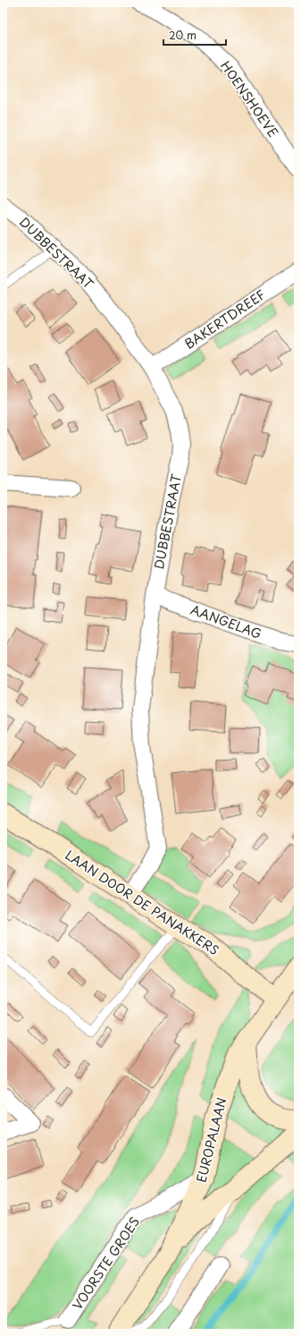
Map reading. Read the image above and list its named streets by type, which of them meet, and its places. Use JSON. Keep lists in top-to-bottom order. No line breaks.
{"streets":{"main road":["LAAN DOOR DE PANAKKERS","EUROPALAAN"],"street":["HOENSHOEVE","DUBBESTRAAT","BAKERTDREEF","AANGELAG","VOORSTE GROES"]},"crossings":[["DUBBESTRAAT","BAKERTDREEF"],["DUBBESTRAAT","AANGELAG"],["DUBBESTRAAT","LAAN DOOR DE PANAKKERS"],["LAAN DOOR DE PANAKKERS","EUROPALAAN"],["EUROPALAAN","VOORSTE GROES"]],"scale_bar":"20 m"}
